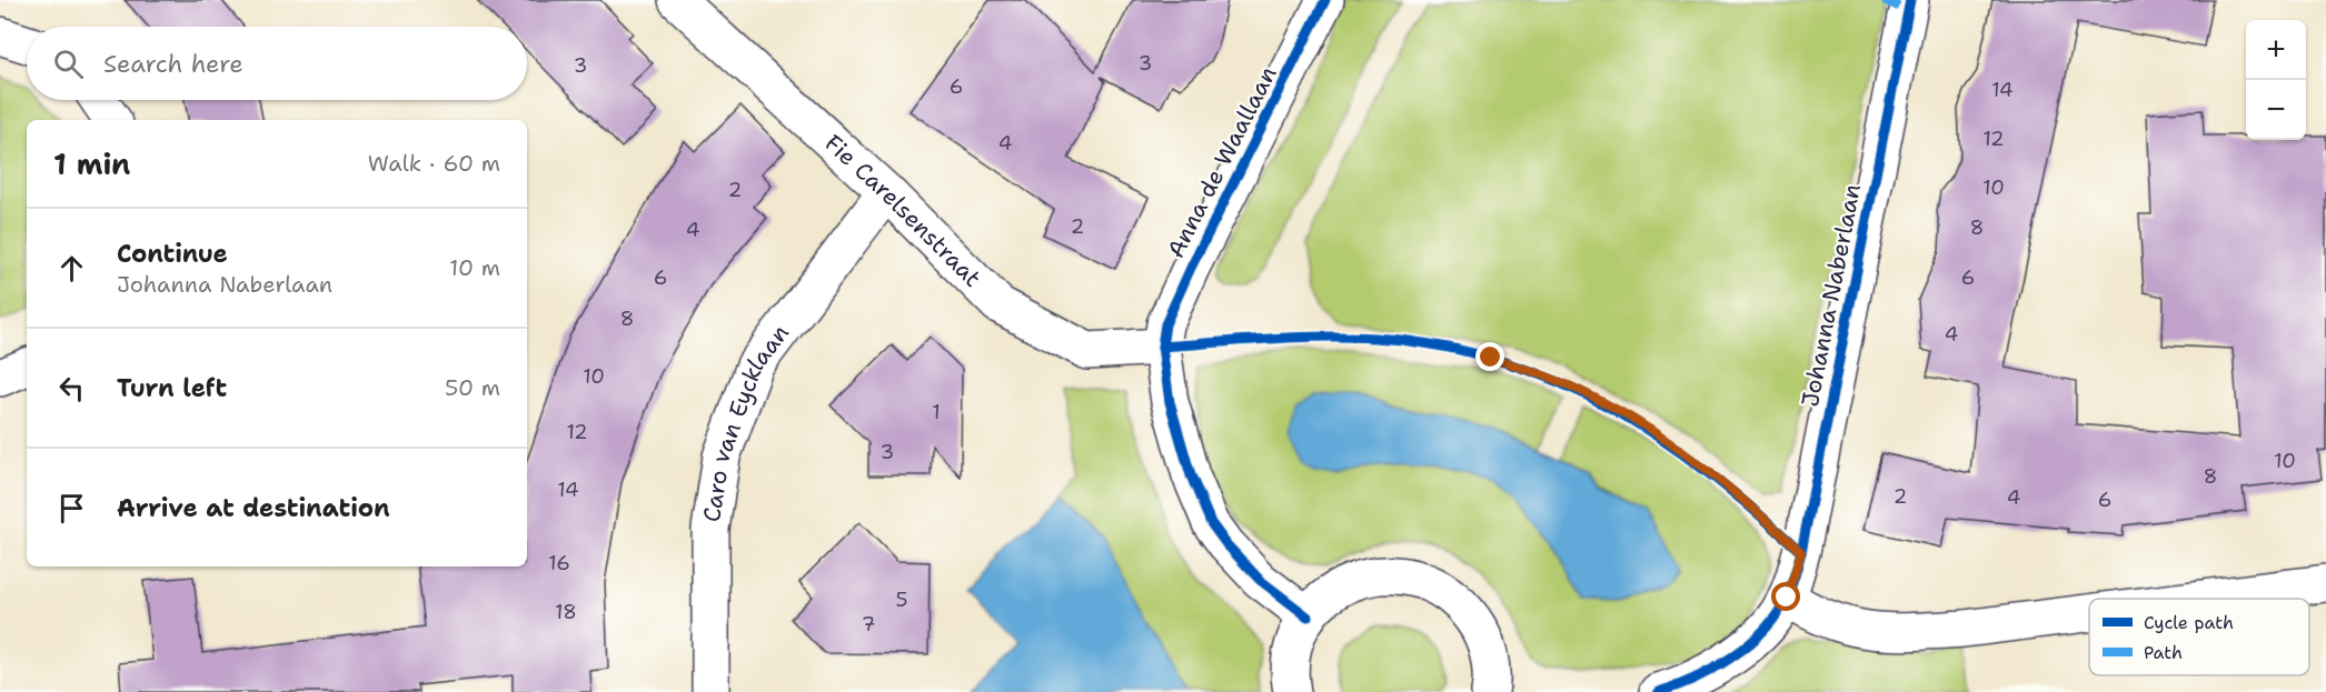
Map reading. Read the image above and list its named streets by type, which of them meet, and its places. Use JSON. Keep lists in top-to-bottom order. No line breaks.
{"streets":{"street":["Anna de Waallaan","Fie Carelsenstraat","Johanna Naberlaan","Caro van Eycklaan"]},"crossings":[["Anna de Waallaan","Fie Carelsenstraat"],["Fie Carelsenstraat","Caro van Eycklaan"]],"house_numbers":["3","3","6","14","12","4","10","2","2","8","4","6","6","8","4","10","1","12","3","10","8","14","2","4","6","16","5","18","7"],"legend":["Cycle path","Path"],"page":{"map_buttons":["+","−"],"search":"Search here","heading":["1 min","Walk · 60 m"],"list":[["Continue","Johanna Naberlaan","10 m"],["Turn left","50 m"],"Arrive at destination"]}}
